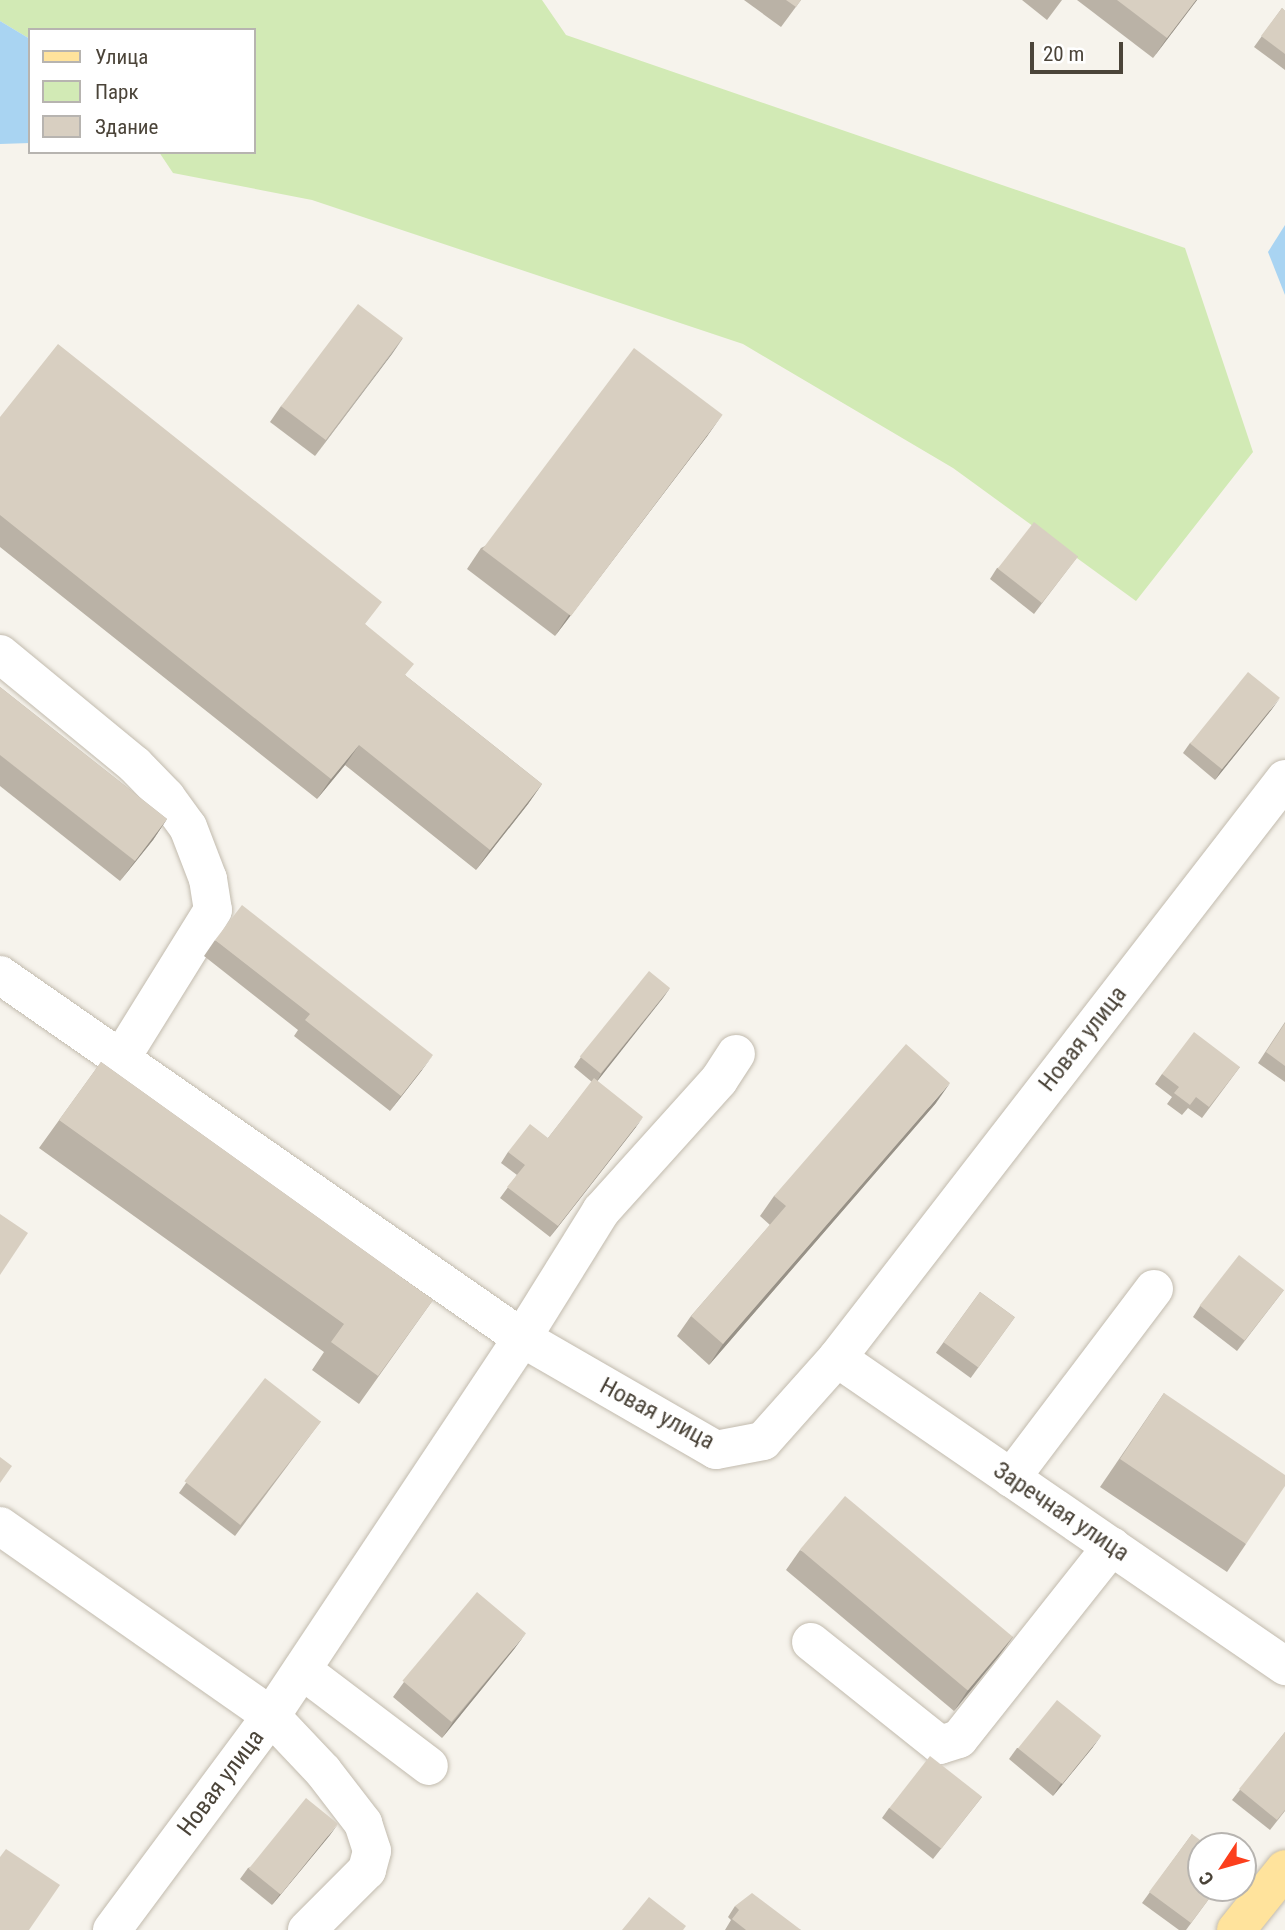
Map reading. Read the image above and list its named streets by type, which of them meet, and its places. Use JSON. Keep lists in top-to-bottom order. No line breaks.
{"streets":{"street":["Новая улица","Заречная улица"]},"crossings":[["Новая улица","Заречная улица"]],"legend":["Улица","Парк","Здание"],"scale_bar":"20 m","north":"bottom left"}
